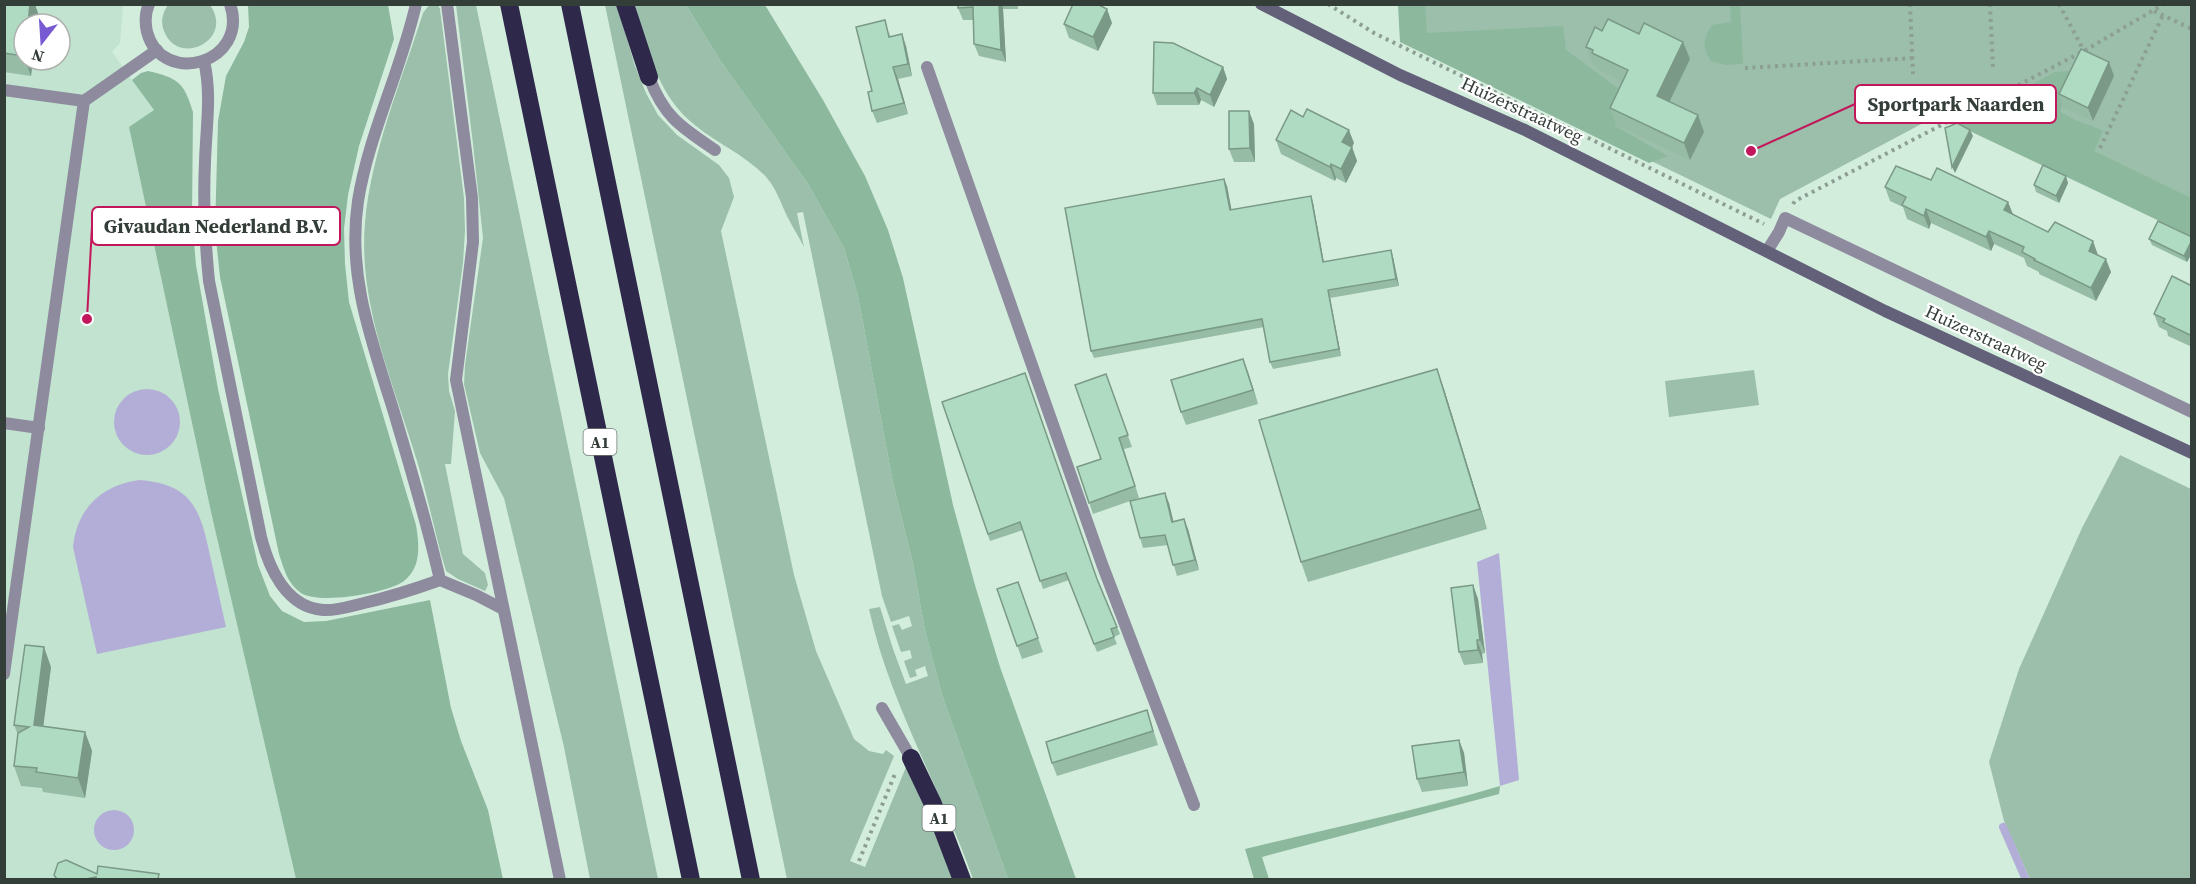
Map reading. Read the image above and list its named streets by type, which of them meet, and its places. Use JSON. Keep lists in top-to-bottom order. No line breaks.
{"streets":{"highway":["A1"],"street":["Huizerstraatweg"]},"places":["Sportpark Naarden","Givaudan Nederland B.V."],"north":"bottom"}
